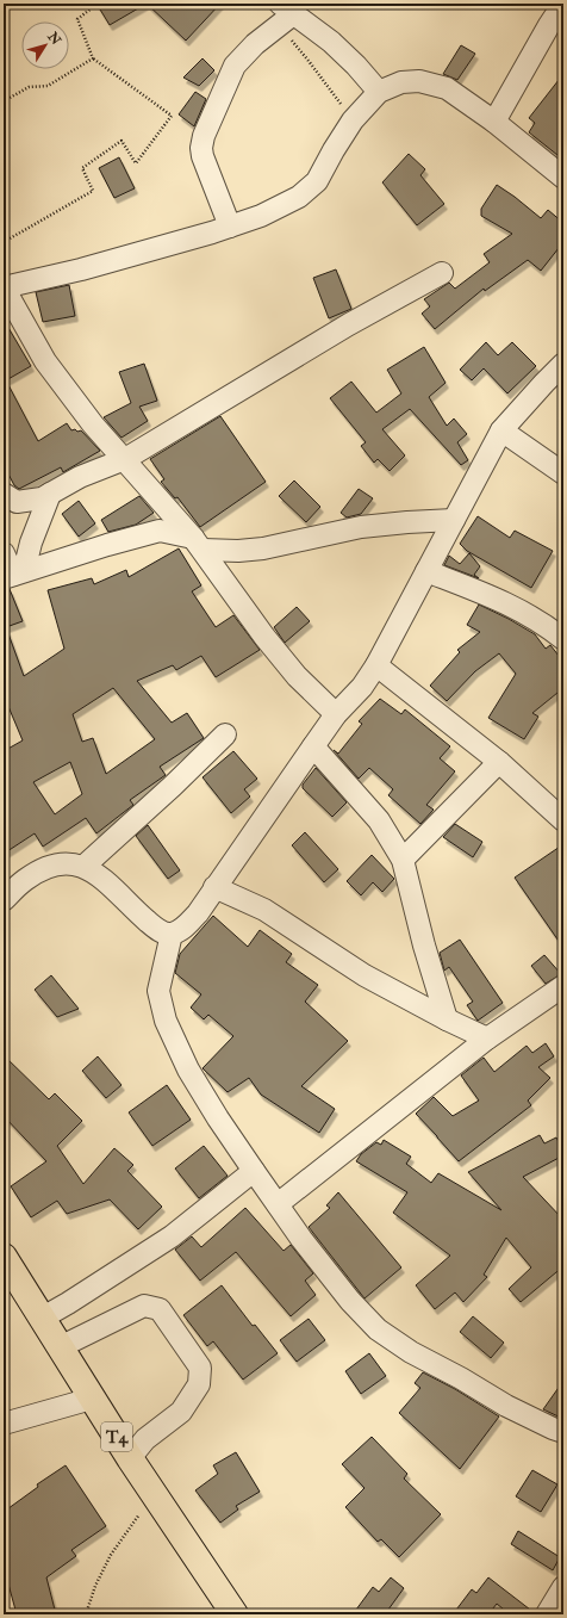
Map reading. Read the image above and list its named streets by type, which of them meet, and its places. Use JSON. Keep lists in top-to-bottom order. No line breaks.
{"streets":{"highway":["T4"]},"north":"top right"}
